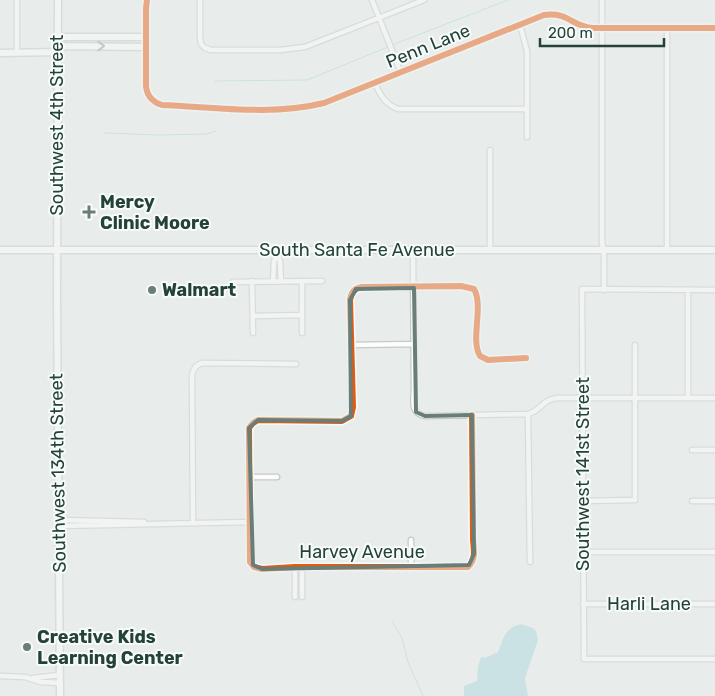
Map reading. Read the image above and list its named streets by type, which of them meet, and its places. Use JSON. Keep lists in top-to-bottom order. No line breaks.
{"streets":{"main road":["Southwest 4th Street","South Santa Fe Avenue","Southwest 134th Street"],"street":["Penn Lane","Southwest 141st Street","Harvey Avenue","Harli Lane"]},"crossings":[["Southwest 4th Street","South Santa Fe Avenue"],["Southwest 4th Street","Southwest 134th Street"],["South Santa Fe Avenue","Southwest 134th Street"],["Southwest 141st Street","Harli Lane"]],"places":{"health":["Mercy Clinic Moore"],"other":["Walmart","Creative Kids Learning Center"]},"scale_bar":"200 m"}
